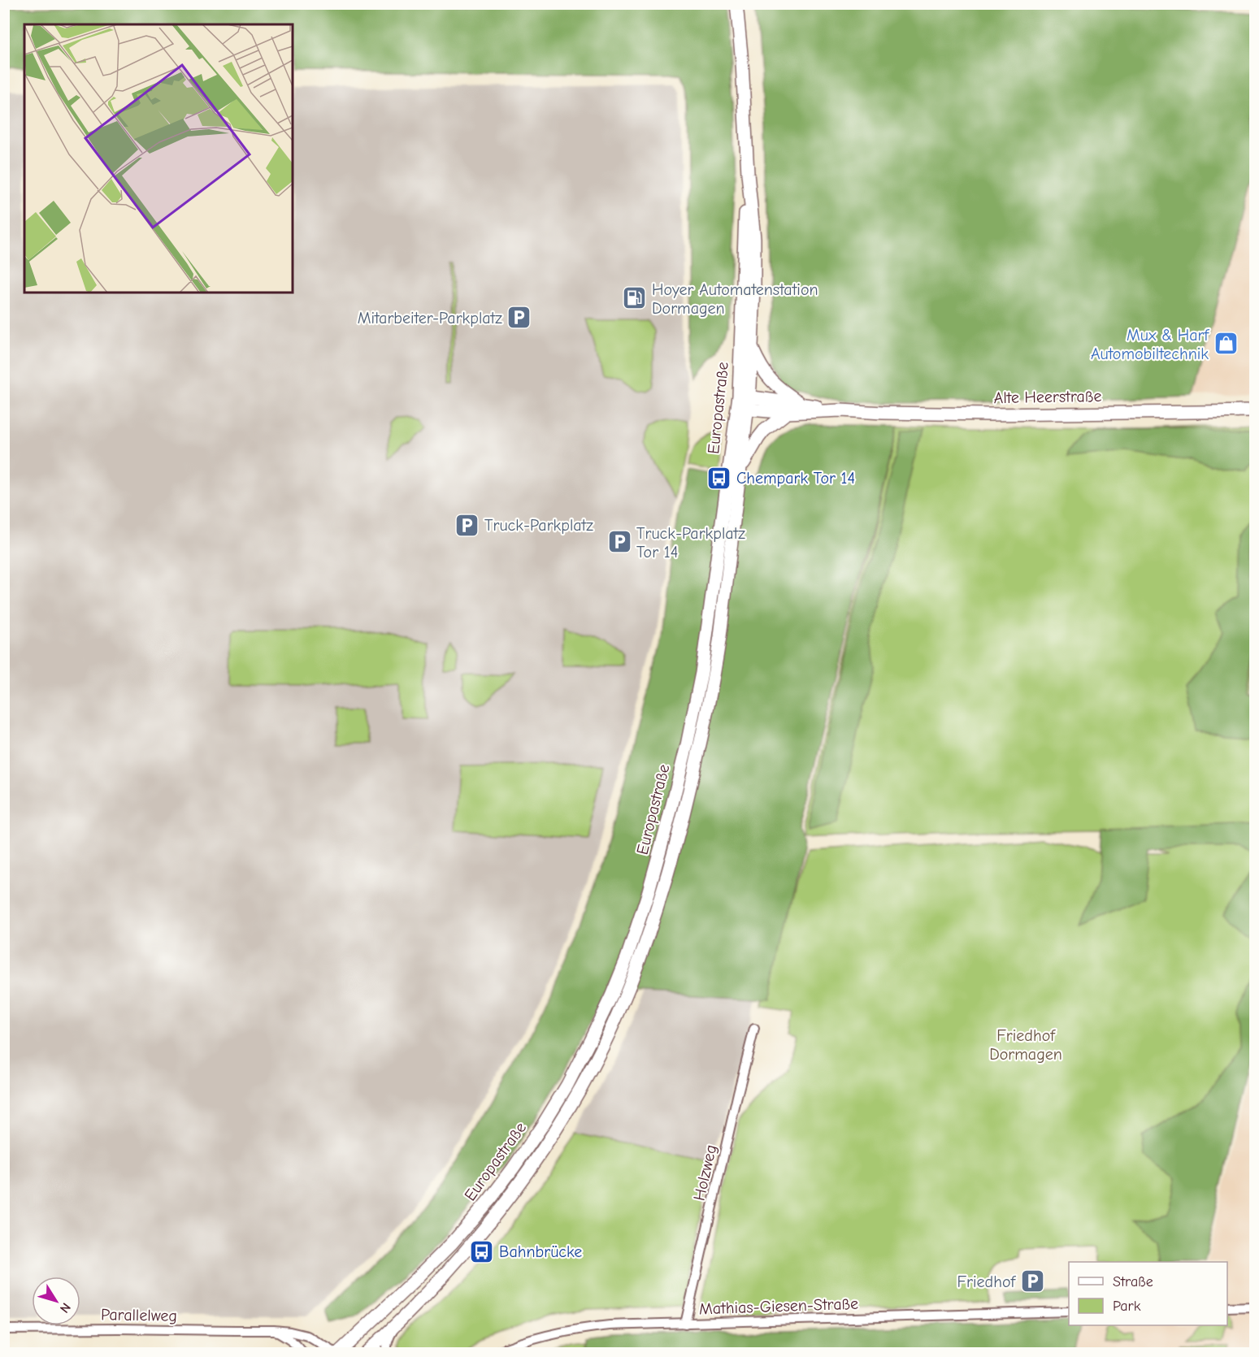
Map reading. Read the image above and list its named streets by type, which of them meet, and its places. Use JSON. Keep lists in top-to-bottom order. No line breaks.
{"streets":{"main road":["Alte Heerstraße","Europastraße"],"street":["Holzweg","Mathias-Giesen-Straße","Parallelweg"]},"crossings":[["Alte Heerstraße","Europastraße"],["Europastraße","Parallelweg"],["Holzweg","Mathias-Giesen-Straße"]],"parks":["Friedhof Dormagen"],"places":{"fuel station":["Hoyer Automatenstation Dormagen"],"parking":["Mitarbeiter-Parkplatz","Truck-Parkplatz","Truck-Parkplatz Tor 14","Friedhof"],"shop":["Mux & Harf Automobiltechnik"],"bus stop":["Chempark Tor 14","Bahnbrücke"]},"legend":["Straße","Park"],"north":"bottom right"}
